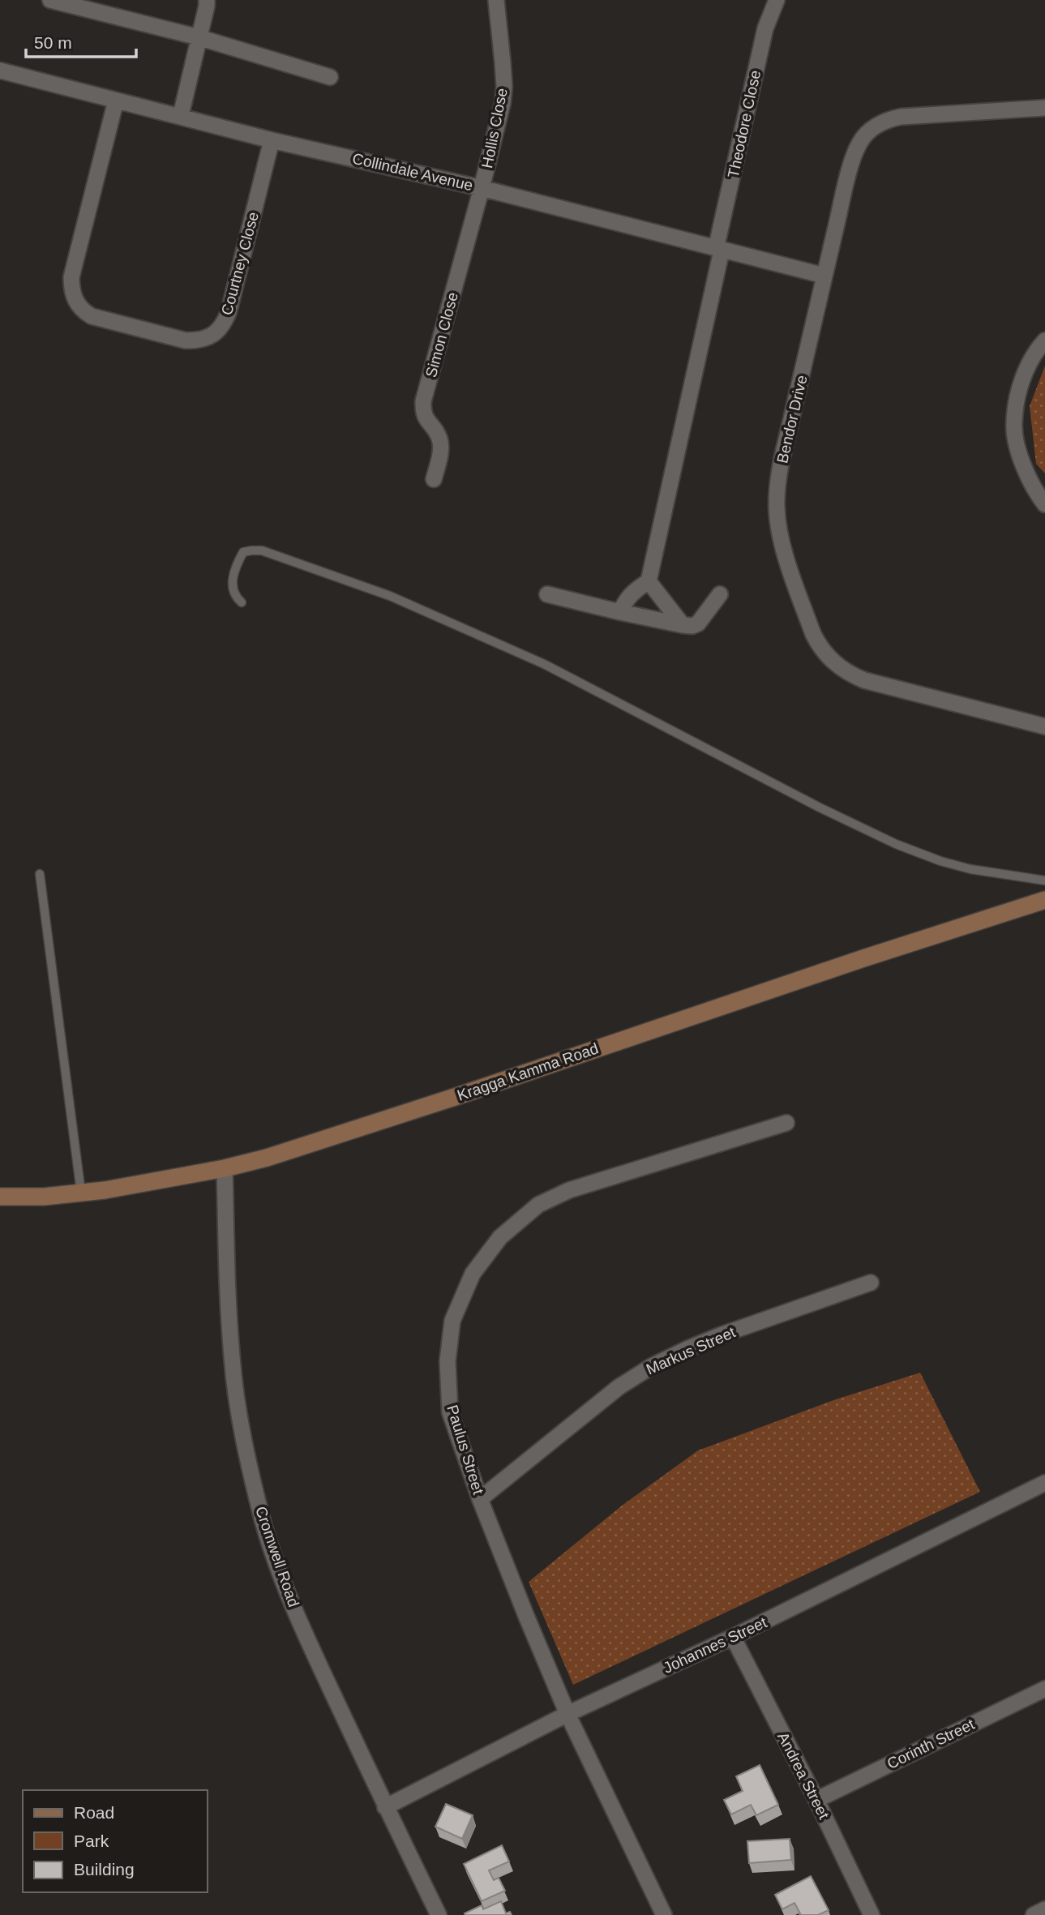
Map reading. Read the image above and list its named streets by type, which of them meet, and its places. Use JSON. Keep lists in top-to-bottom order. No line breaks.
{"streets":{"main road":["Kragga Kamma Road"],"street":["Theodore Close","Hollis Close","Collindale Avenue","Courtney Close","Simon Close","Bendor Drive","Markus Street","Paulus Street","Cromwell Road","Johannes Street","Corinth Street","Andrea Street"]},"crossings":[["Theodore Close","Collindale Avenue"],["Hollis Close","Collindale Avenue"],["Hollis Close","Simon Close"],["Collindale Avenue","Courtney Close"],["Collindale Avenue","Simon Close"],["Collindale Avenue","Bendor Drive"],["Kragga Kamma Road","Cromwell Road"],["Markus Street","Paulus Street"],["Paulus Street","Johannes Street"],["Cromwell Road","Johannes Street"],["Johannes Street","Andrea Street"],["Corinth Street","Andrea Street"]],"legend":["Road","Park","Building"],"scale_bar":"50 m"}
